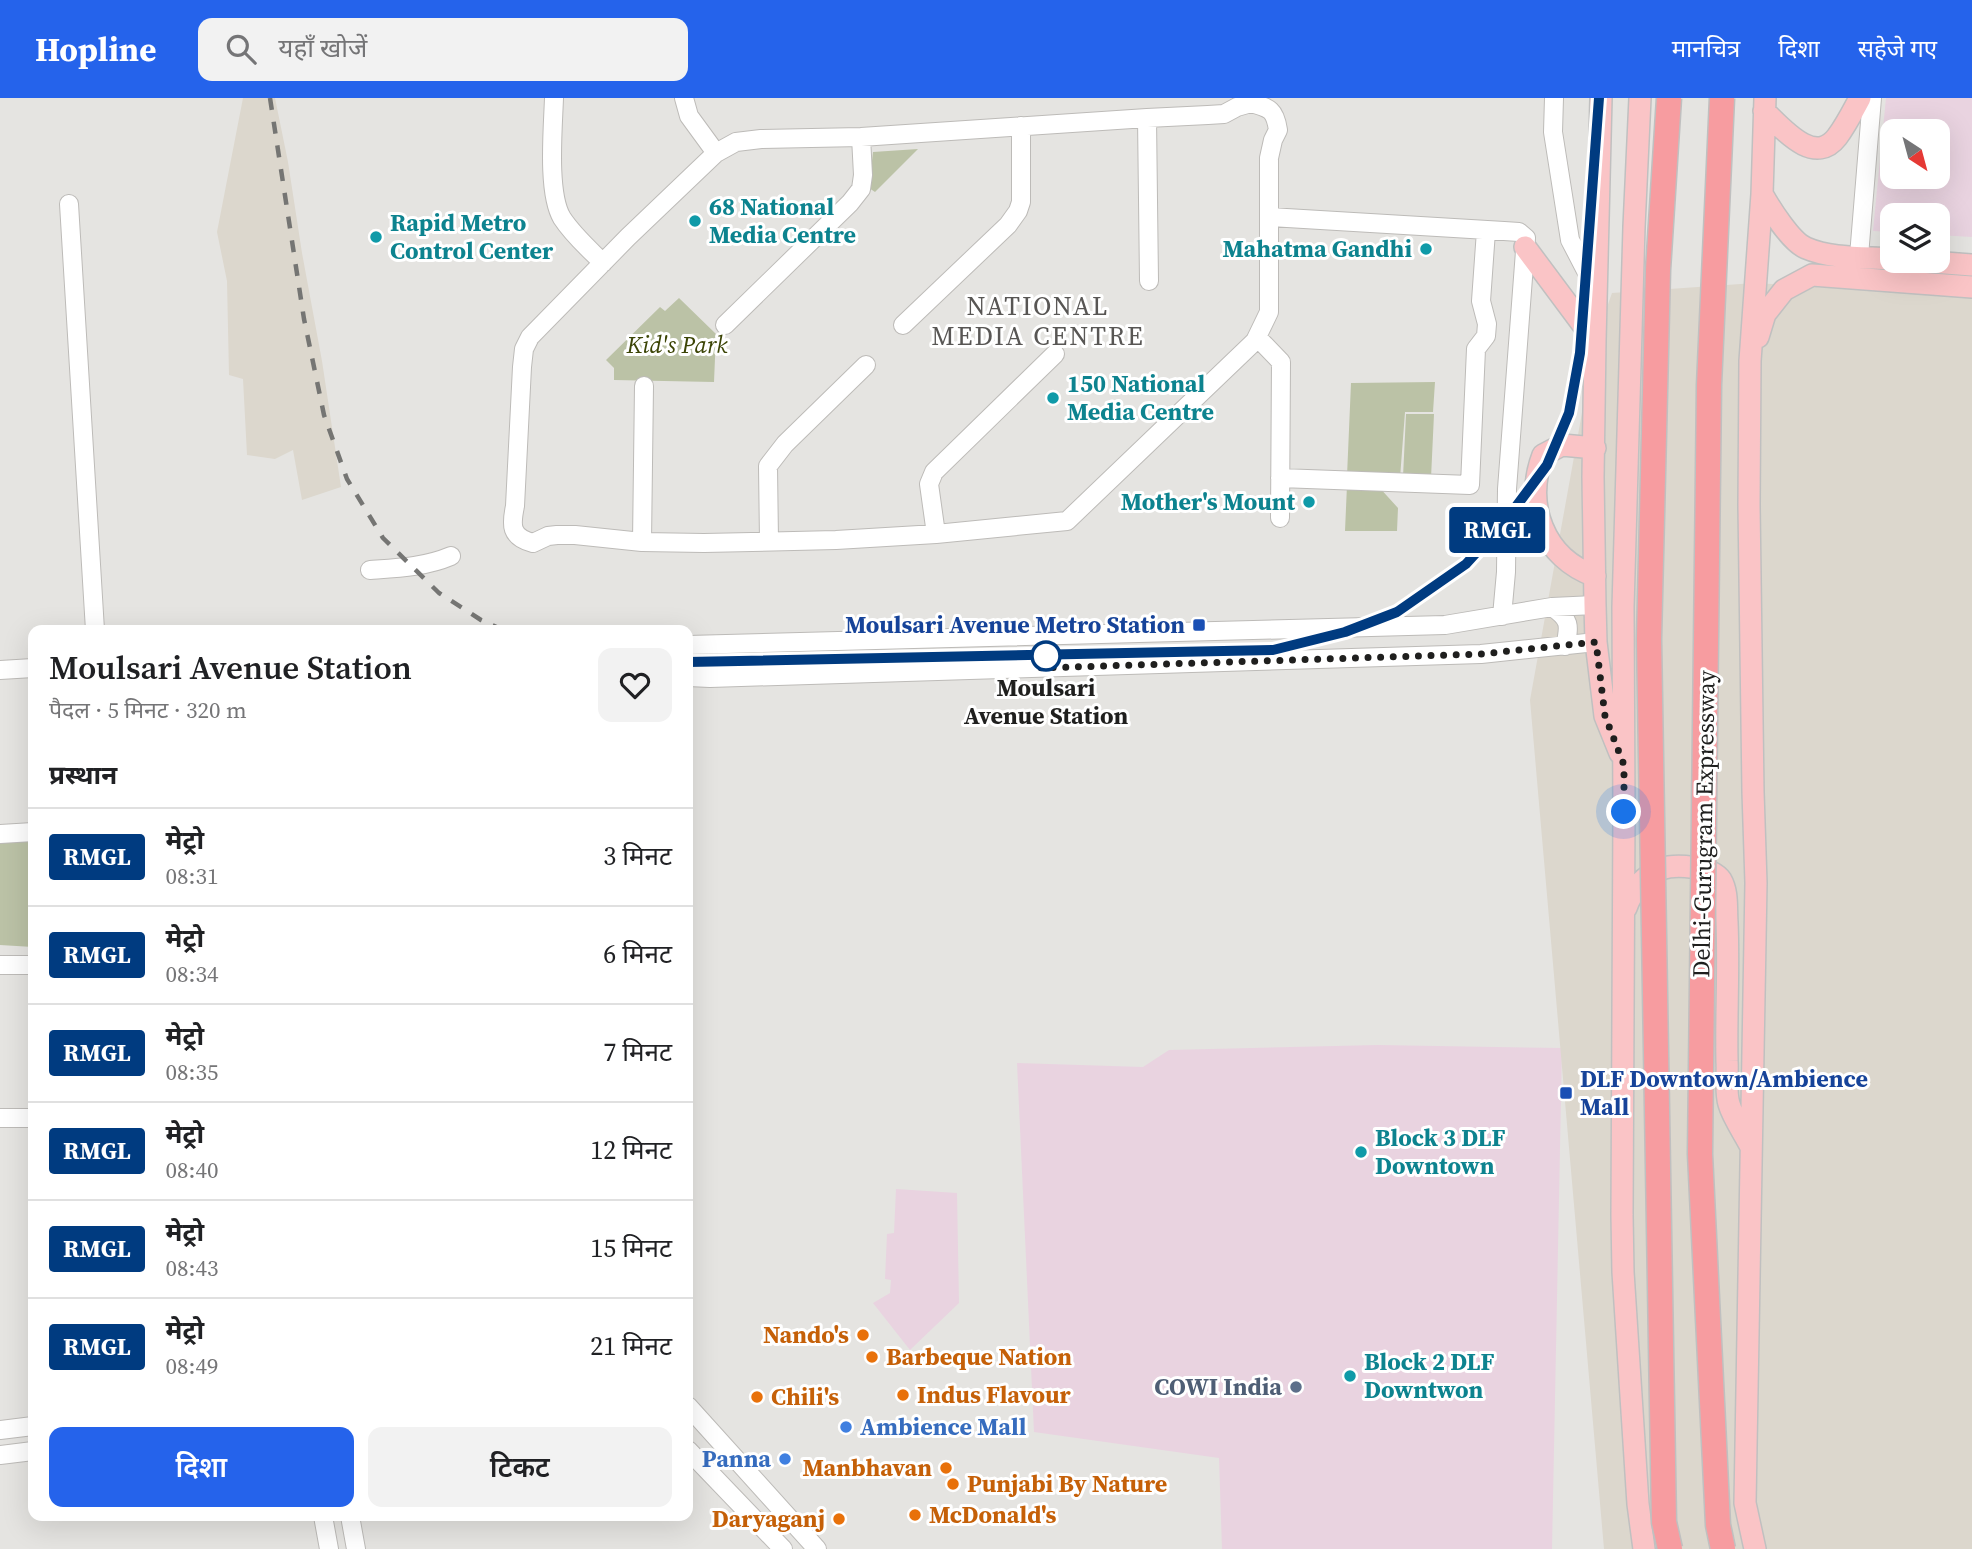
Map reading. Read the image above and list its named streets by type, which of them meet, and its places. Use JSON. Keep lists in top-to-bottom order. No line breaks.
{"streets":{"highway":["Delhi-Gurugram Expressway"]},"districts":["NATIONAL MEDIA CENTRE"],"parks":["Kid's Park"],"places":{"other":["68 National Media Centre","Rapid Metro Control Center","Mahatma Gandhi","150 National Media Centre","Mother's Mount","Moulsari Avenue Station","Block 3 DLF Downtown","Nando's","Barbeque Nation","Block 2 DLF Downtwon","COWI India","Indus Flavour","Chili's","Ambience Mall","Panna","Manbhavan","Punjabi By Nature","McDonald's","Daryaganj"],"transit":["Moulsari Avenue Metro Station","DLF Downtown/Ambience Mall"]},"lines":["metro line RMGL"],"north":"bottom right","page":{"header":"Hopline","search":"यहाँ खोजें","nav":["मानचित्र","दिशा","सहेजे गए"],"on_map":"RMGL","heading":[["Moulsari Avenue Station","पैदल · 5 मिनट · 320 m"],"प्रस्थान"],"list":[{"mark":"RMGL","name":"मेट्रो","note":"08:31","value":"3 मिनट"},{"mark":"RMGL","name":"मेट्रो","note":"08:34","value":"6 मिनट"},{"mark":"RMGL","name":"मेट्रो","note":"08:35","value":"7 मिनट"},{"mark":"RMGL","name":"मेट्रो","note":"08:40","value":"12 मिनट"},{"mark":"RMGL","name":"मेट्रो","note":"08:43","value":"15 मिनट"},{"mark":"RMGL","name":"मेट्रो","note":"08:49","value":"21 मिनट"}],"buttons":["दिशा","टिकट"]}}
